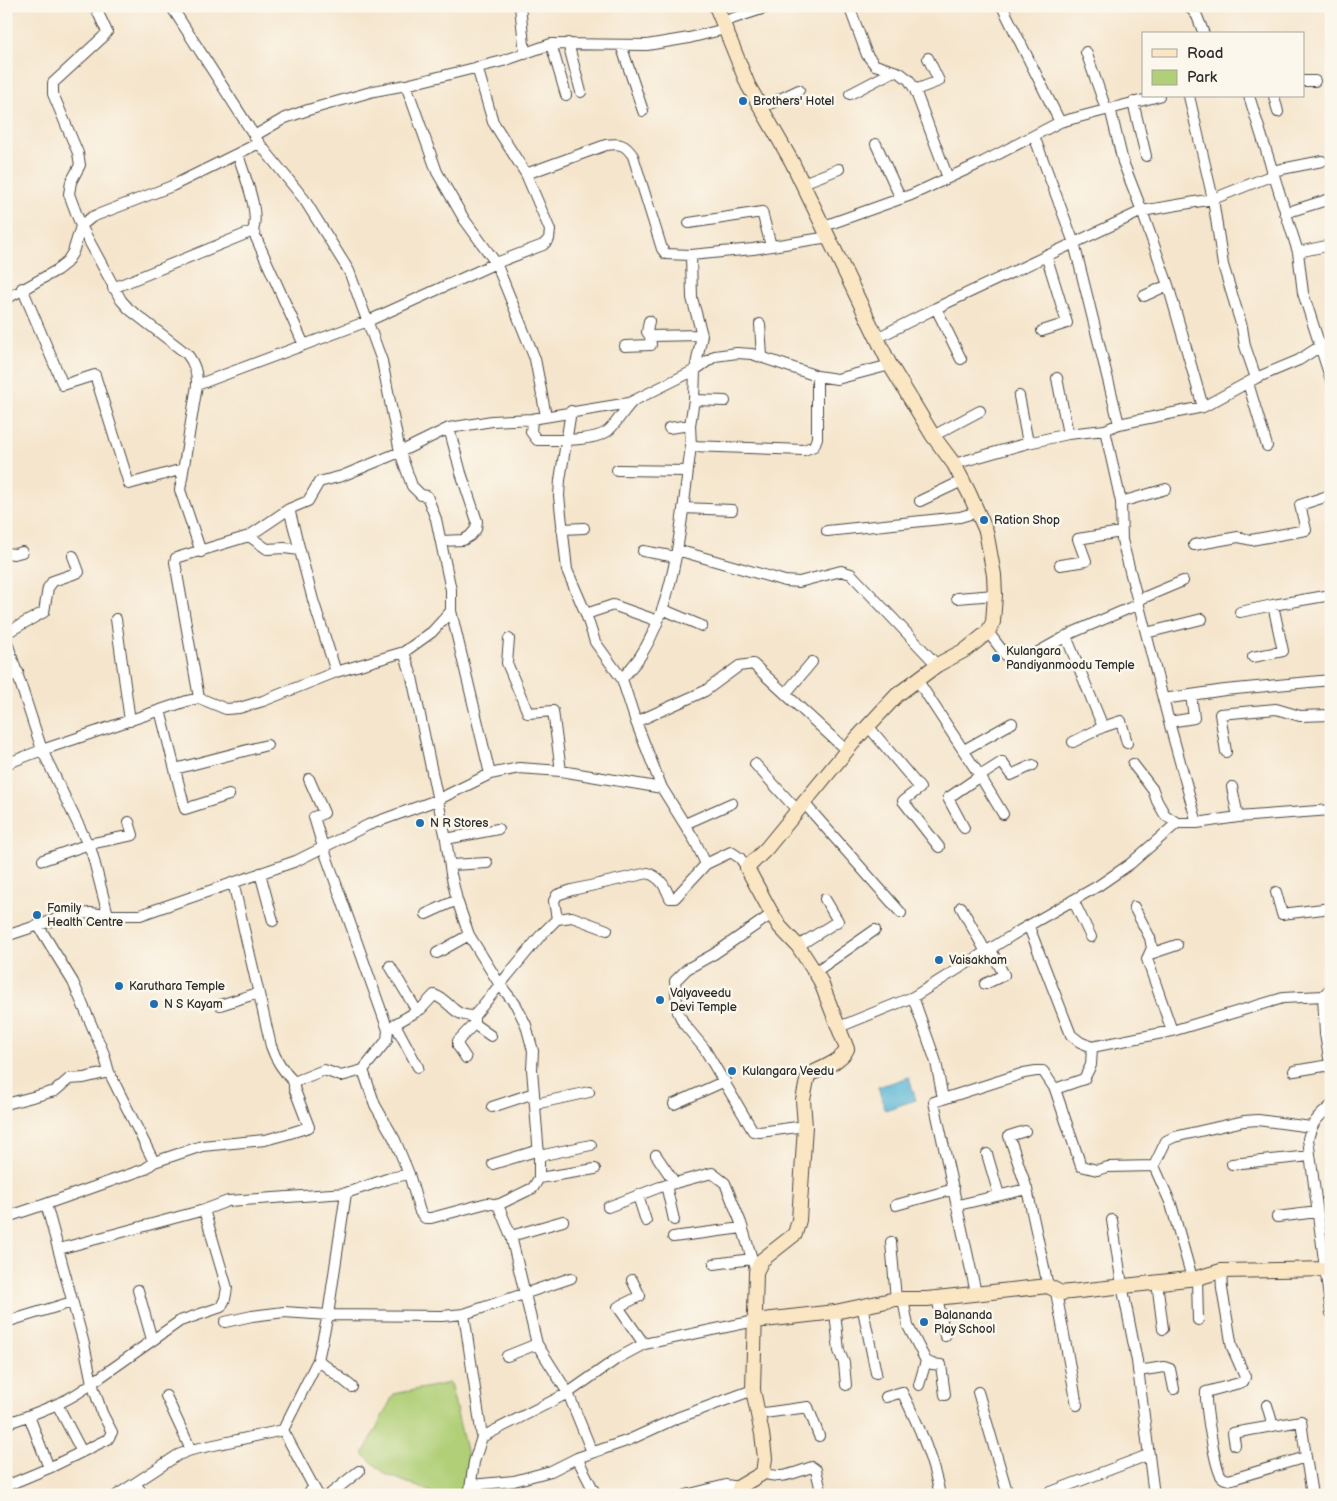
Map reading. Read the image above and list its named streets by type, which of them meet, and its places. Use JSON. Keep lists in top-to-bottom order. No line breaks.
{"places":["Brothers' Hotel","Ration Shop","Kulangara Pandiyanmoodu Temple","N R Stores","Family Health Centre","Vaisakham","Karuthara Temple","Valyaveedu Devi Temple","N S Kayam","Kulangara Veedu","Balananda Play School"],"legend":["Road","Park"]}
